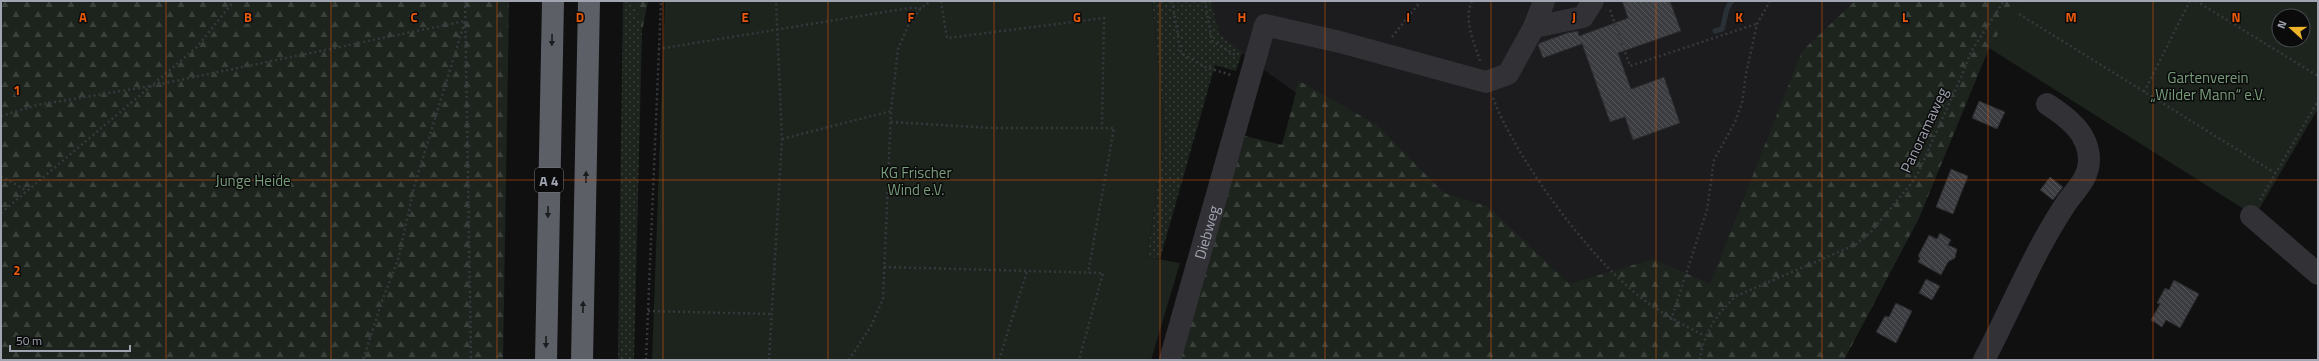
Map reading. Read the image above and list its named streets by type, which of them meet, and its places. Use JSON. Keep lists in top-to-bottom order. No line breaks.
{"streets":{"highway":["A 4"],"street":["Diebweg"],"path":["Panoramaweg"]},"parks":["Gartenverein „Wilder Mann“ e.V.","KG Frischer Wind e.V.","Junge Heide"],"scale_bar":"50 m","north":"left","grid":{"columns":["A","B","C","D","E","F","G","H","I","J","K","L","M","N"],"rows":["1","2"]}}
